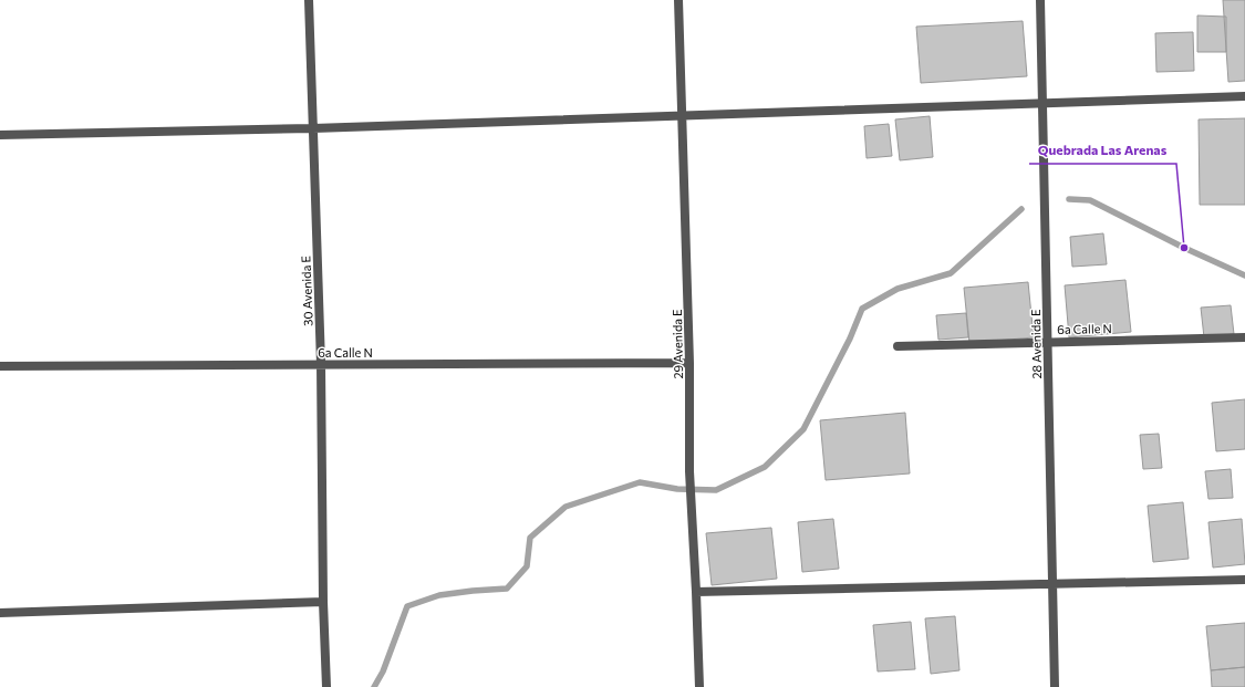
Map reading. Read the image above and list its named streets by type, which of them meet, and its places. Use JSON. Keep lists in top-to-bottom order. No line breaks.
{"streets":{"street":["30 Avenida E","6a Calle N","29 Avenida E","28 Avenida E"]},"crossings":[["30 Avenida E","6a Calle N"],["6a Calle N","29 Avenida E"],["6a Calle N","28 Avenida E"]],"places":["Quebrada Las Arenas"]}
